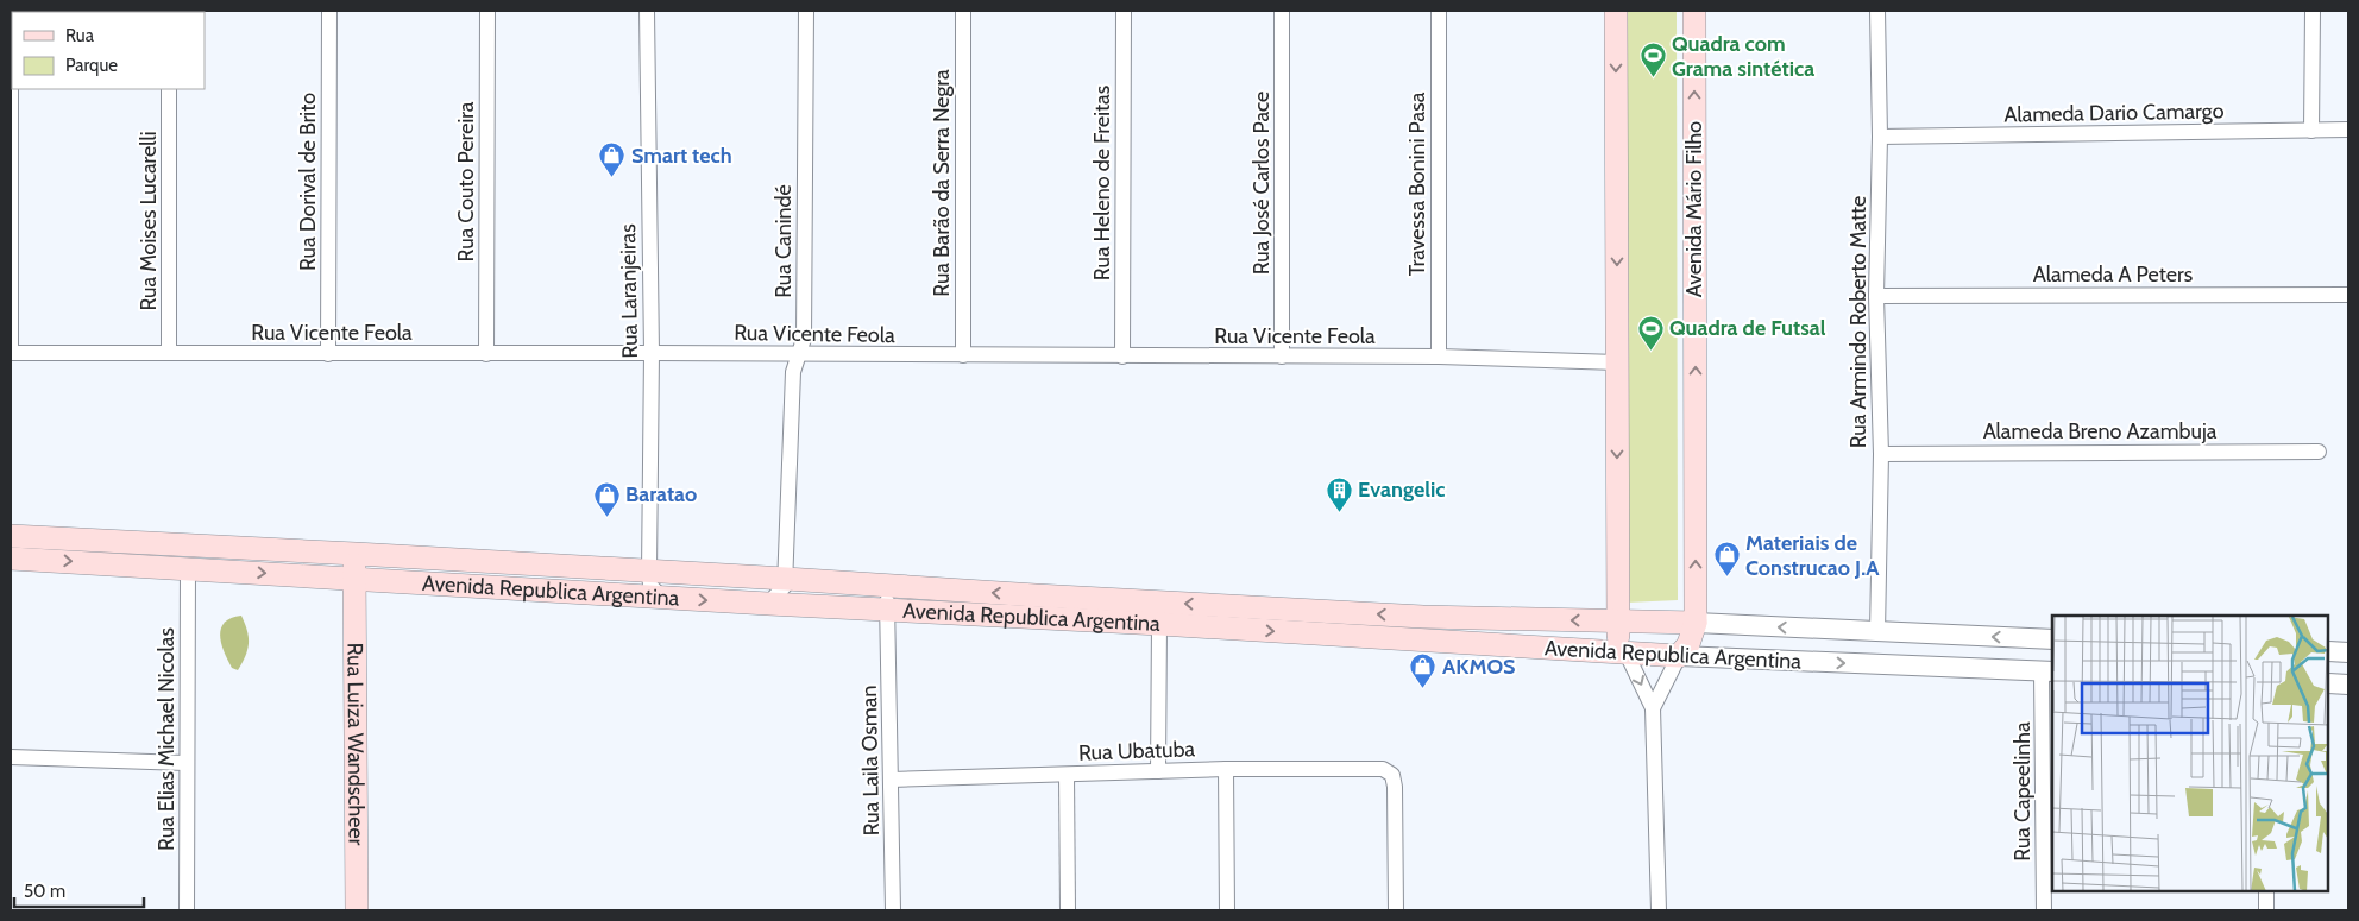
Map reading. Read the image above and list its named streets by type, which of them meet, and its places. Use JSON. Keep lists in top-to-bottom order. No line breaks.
{"streets":{"main road":["Avenida Mário Filho","Avenida Republica Argentina","Rua Luiza Wandscheer"],"street":["Alameda Dario Camargo","Rua Dorival de Brito","Rua Couto Pereira","Rua Barão da Serra Negra","Rua Heleno de Freitas","Rua José Carlos Pace","Travessa Bonini Pasa","Rua Moises Lucarelli","Rua Canindé","Alameda A Peters","Rua Laranjeiras","Rua Armindo Roberto Matte","Rua Vicente Feola","Alameda Breno Azambuja","Rua Elias Michael Nicolas","Rua Ubatuba","Rua Laila Osman","Rua Capeelinha"]},"crossings":[["Alameda Dario Camargo","Rua Armindo Roberto Matte"],["Rua Dorival de Brito","Rua Vicente Feola"],["Rua Couto Pereira","Rua Vicente Feola"],["Rua Barão da Serra Negra","Rua Vicente Feola"],["Rua Heleno de Freitas","Rua Vicente Feola"],["Rua José Carlos Pace","Rua Vicente Feola"],["Travessa Bonini Pasa","Rua Vicente Feola"],["Avenida Mário Filho","Avenida Republica Argentina"],["Rua Moises Lucarelli","Rua Vicente Feola"],["Rua Canindé","Rua Vicente Feola"],["Rua Canindé","Avenida Republica Argentina"],["Alameda A Peters","Rua Armindo Roberto Matte"],["Rua Laranjeiras","Rua Vicente Feola"],["Rua Laranjeiras","Avenida Republica Argentina"],["Rua Armindo Roberto Matte","Alameda Breno Azambuja"],["Rua Armindo Roberto Matte","Avenida Republica Argentina"],["Avenida Republica Argentina","Rua Elias Michael Nicolas"],["Avenida Republica Argentina","Rua Luiza Wandscheer"],["Avenida Republica Argentina","Rua Laila Osman"],["Avenida Republica Argentina","Rua Capeelinha"],["Rua Ubatuba","Rua Laila Osman"]],"places":{"sports":["Quadra com Grama sintética","Quadra de Futsal"],"shop":["Smart tech","Baratao","Materiais de Construcao J.A","AKMOS"],"building":["Evangelic"]},"legend":["Rua","Parque"],"scale_bar":"50 m"}
